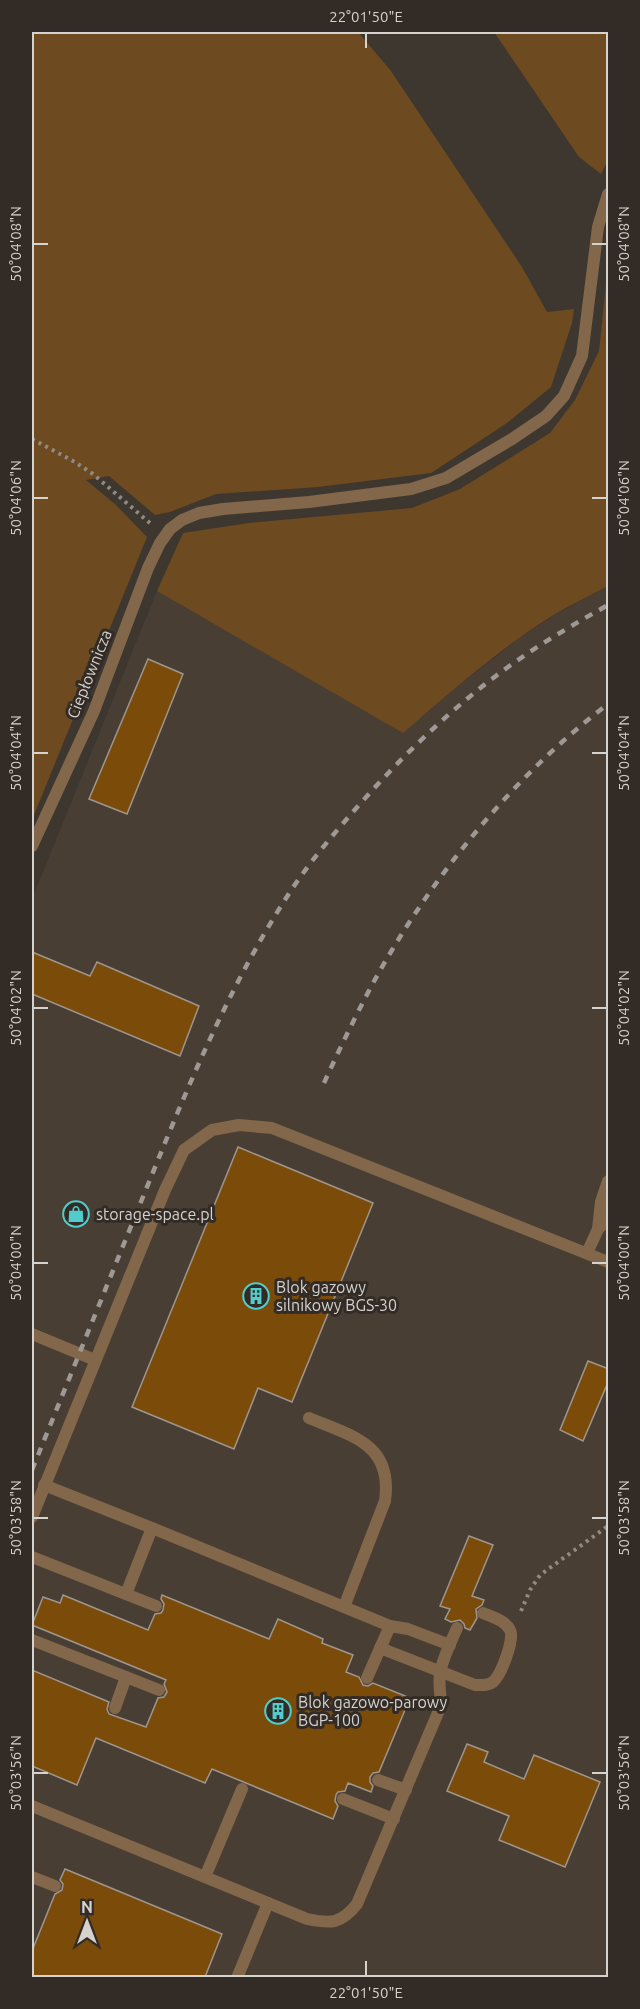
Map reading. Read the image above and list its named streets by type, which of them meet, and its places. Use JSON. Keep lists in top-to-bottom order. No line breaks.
{"streets":{"street":["Ciepłownicza"]},"places":{"shop":["storage-space.pl"],"building":["Blok gazowy silnikowy BGS-30","Blok gazowo-parowy BGP-100"]},"north":"top","coordinates":["22°01'50\"E","50°04'08\"N","50°04'06\"N","50°04'04\"N","50°04'02\"N","50°04'00\"N","50°03'58\"N","50°03'56\"N"]}
